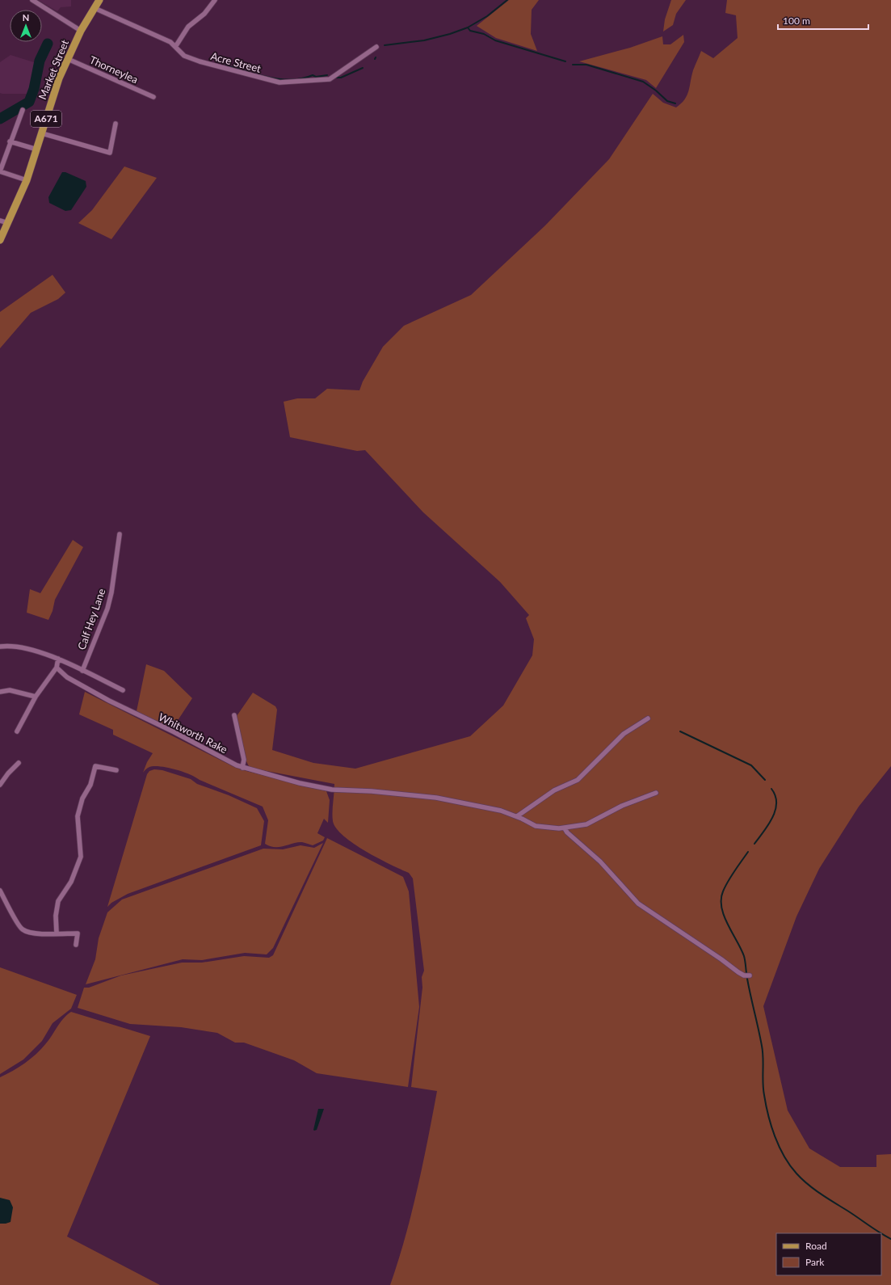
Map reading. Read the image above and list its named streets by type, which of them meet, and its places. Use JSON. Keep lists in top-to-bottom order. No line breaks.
{"streets":{"main road":["Market Street","A671"],"street":["Acre Street","Thorneylea","Calf Hey Lane","Whitworth Rake"]},"crossings":[["Acre Street","Market Street"],["Market Street","Thorneylea"]],"legend":["Road","Park"],"scale_bar":"100 m","north":"top"}
